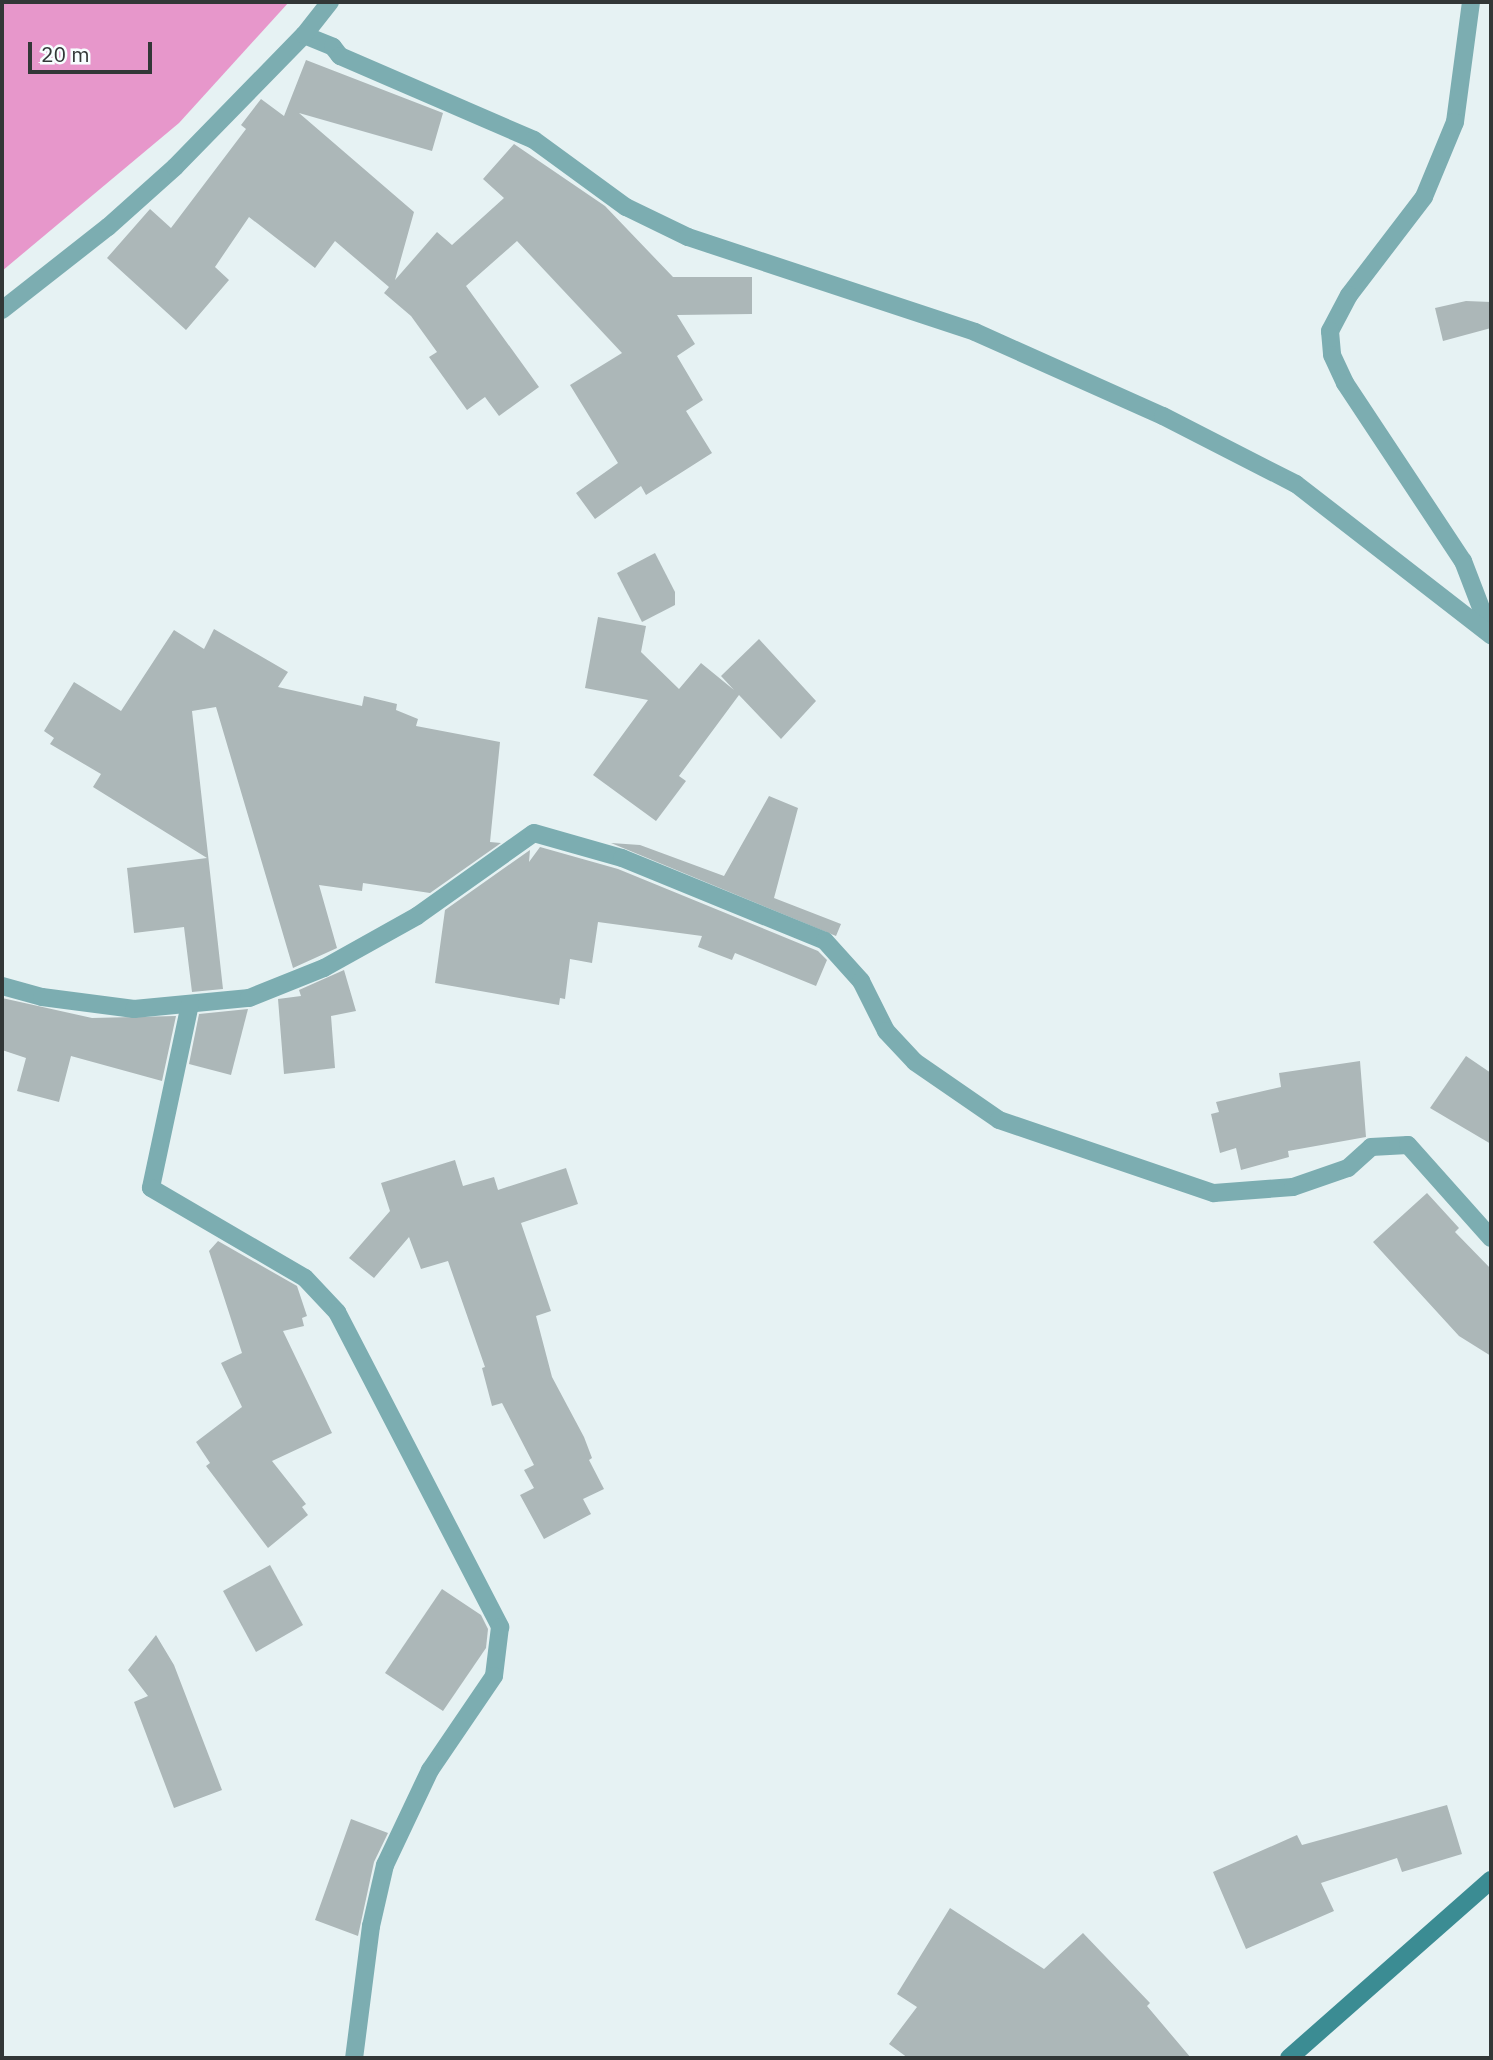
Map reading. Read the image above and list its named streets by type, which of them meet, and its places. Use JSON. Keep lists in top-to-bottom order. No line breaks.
{"scale_bar":"20 m"}
